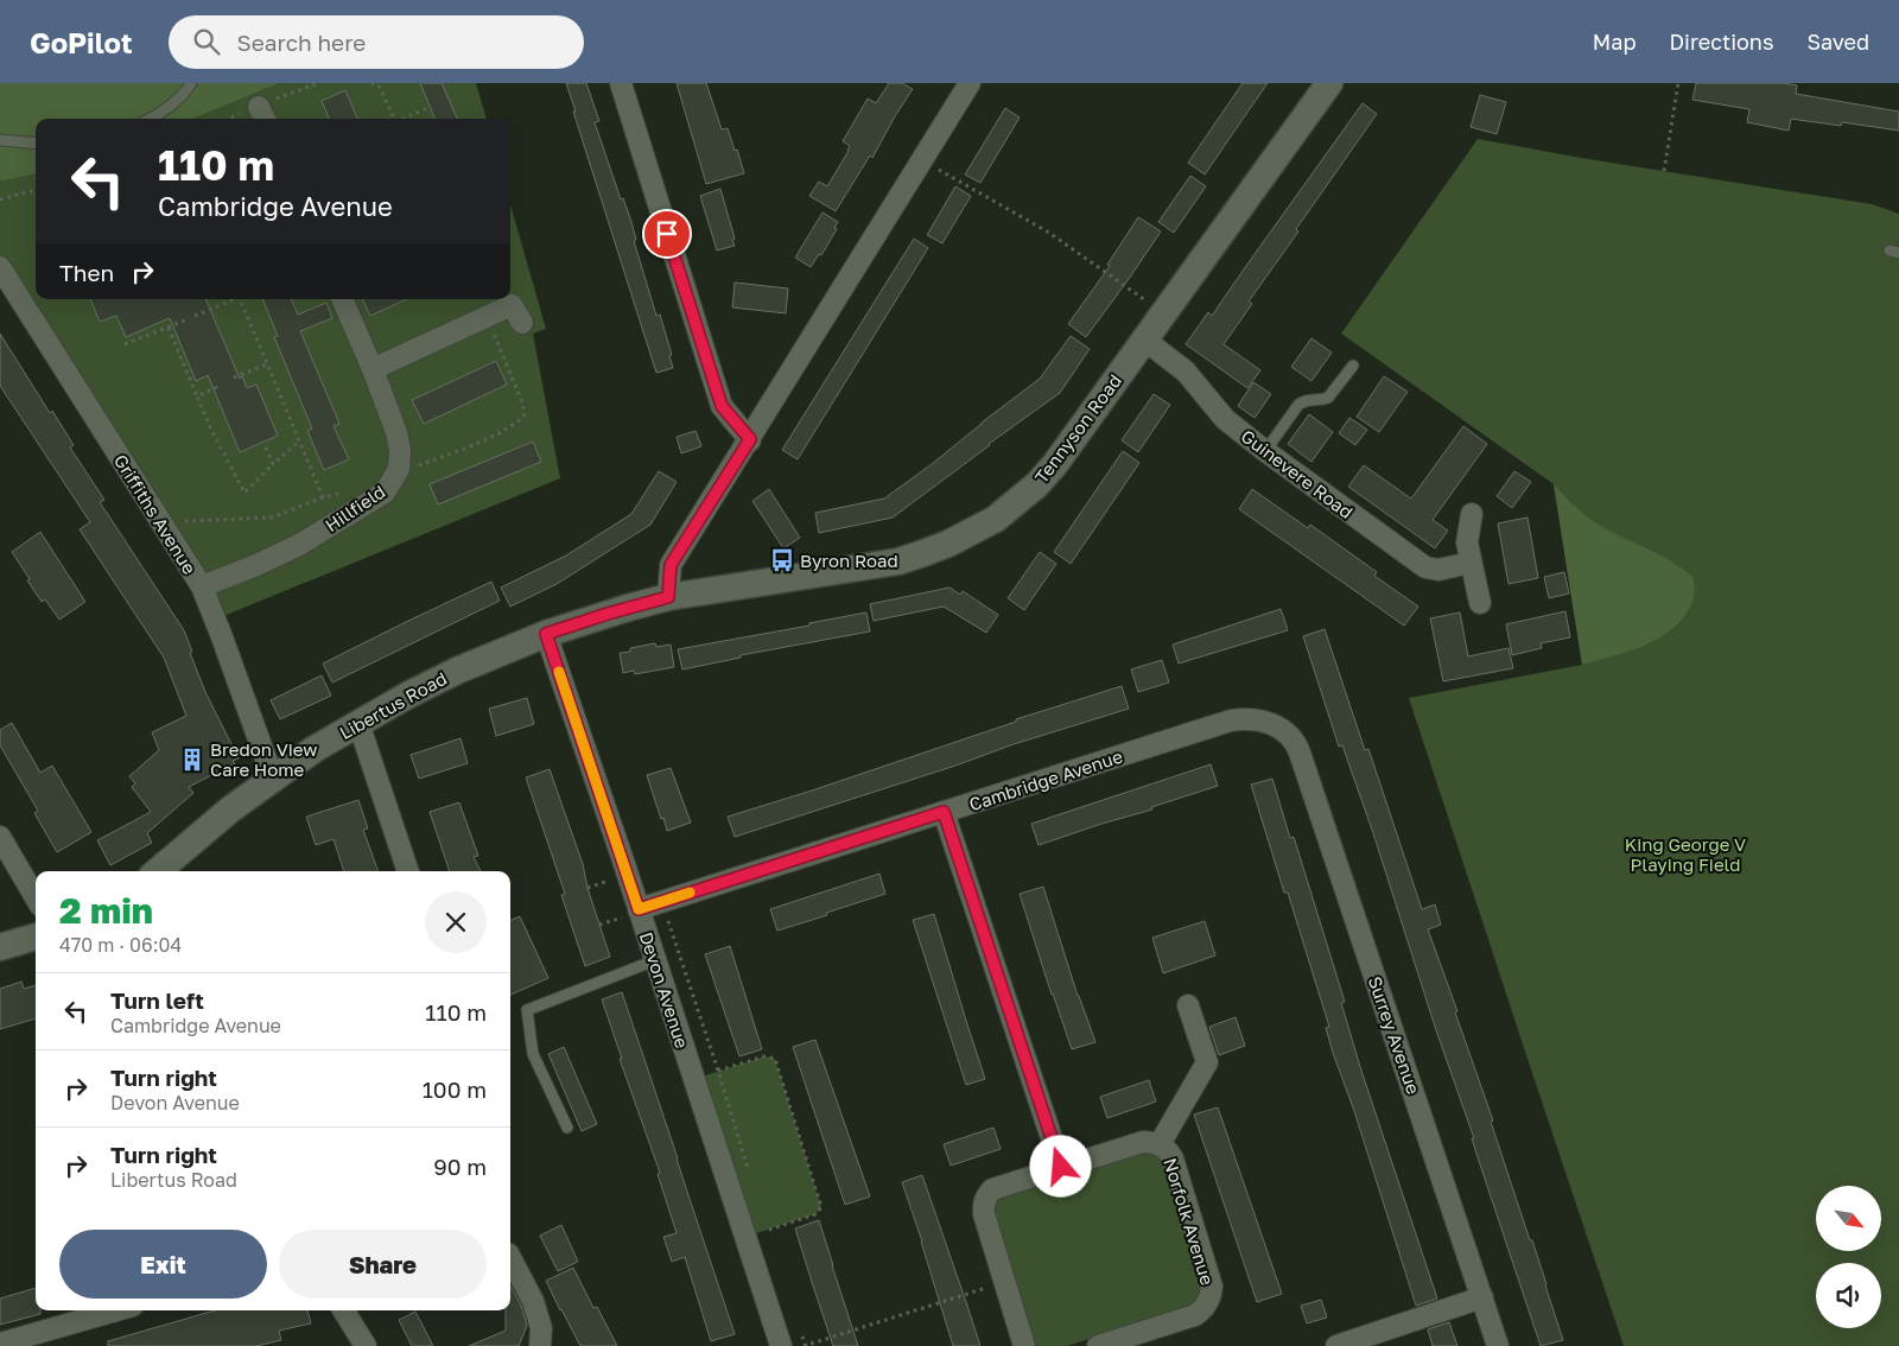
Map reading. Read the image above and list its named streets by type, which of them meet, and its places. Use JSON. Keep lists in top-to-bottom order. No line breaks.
{"streets":{"street":["Tennyson Road","Guinevere Road","Hillfield","Griffiths Avenue","Libertus Road","Cambridge Avenue","Devon Avenue","Surrey Avenue","Norfolk Avenue"]},"crossings":[["Tennyson Road","Guinevere Road"],["Tennyson Road","Libertus Road"],["Hillfield","Griffiths Avenue"],["Griffiths Avenue","Libertus Road"],["Libertus Road","Devon Avenue"],["Cambridge Avenue","Devon Avenue"],["Cambridge Avenue","Surrey Avenue"]],"parks":["King George V Playing Field"],"places":{"bus stop":["Byron Road"],"building":["Bredon View Care Home"]},"north":"bottom right","page":{"header":"GoPilot","search":"Search here","nav":["Map","Directions","Saved"],"turn":["110 m","Cambridge Avenue"],"then":"Then","heading":["2 min","470 m · 06:04"],"list":[{"name":"Turn left","note":"Cambridge Avenue","value":"110 m"},{"name":"Turn right","note":"Devon Avenue","value":"100 m"},{"name":"Turn right","note":"Libertus Road","value":"90 m"}],"buttons":["Exit","Share"]}}
